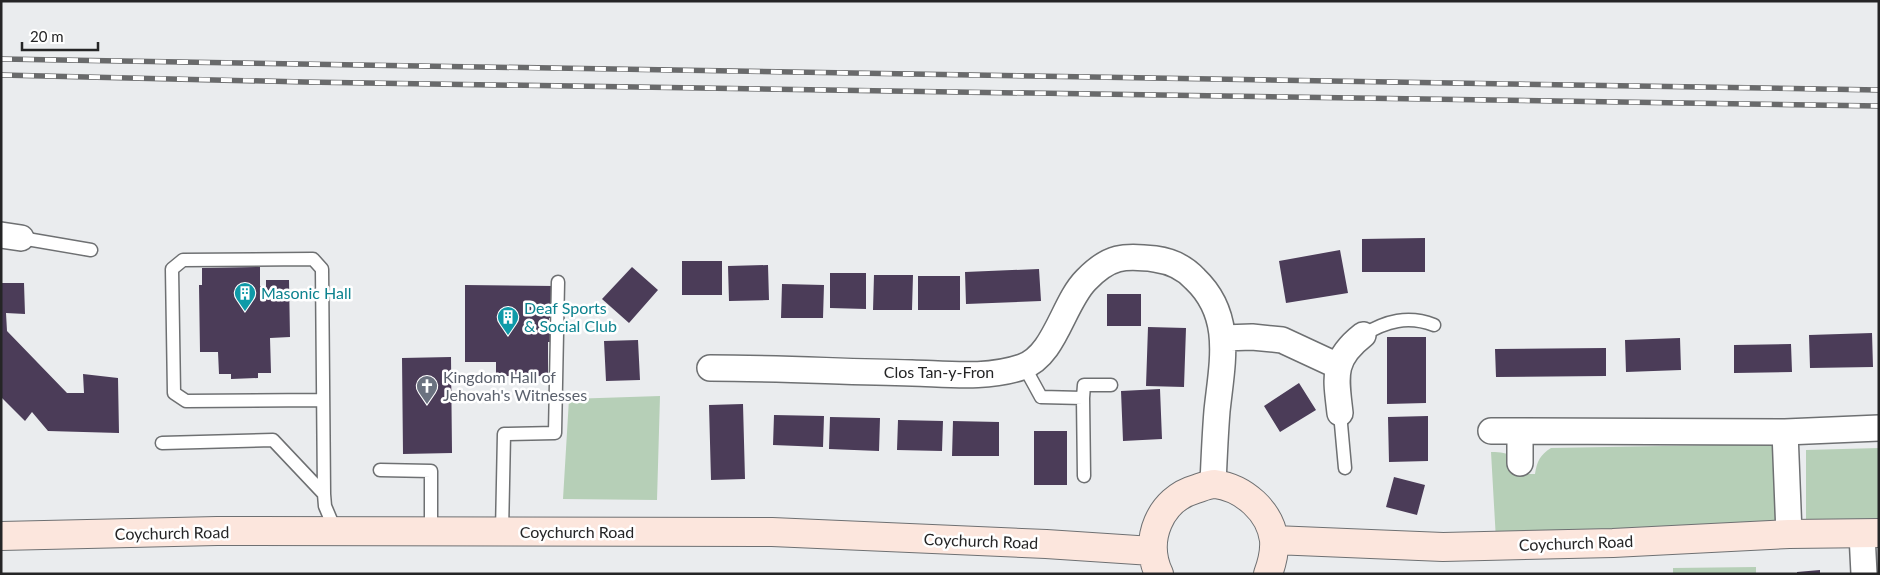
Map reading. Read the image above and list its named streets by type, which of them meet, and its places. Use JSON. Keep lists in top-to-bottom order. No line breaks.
{"streets":{"main road":["Coychurch Road"],"street":["Clos Tan-y-Fron"]},"crossings":[["Clos Tan-y-Fron","Coychurch Road"]],"places":{"building":["Masonic Hall","Deaf Sports & Social Club"],"church":["Kingdom Hall of Jehovah's Witnesses"]},"scale_bar":"20 m"}
